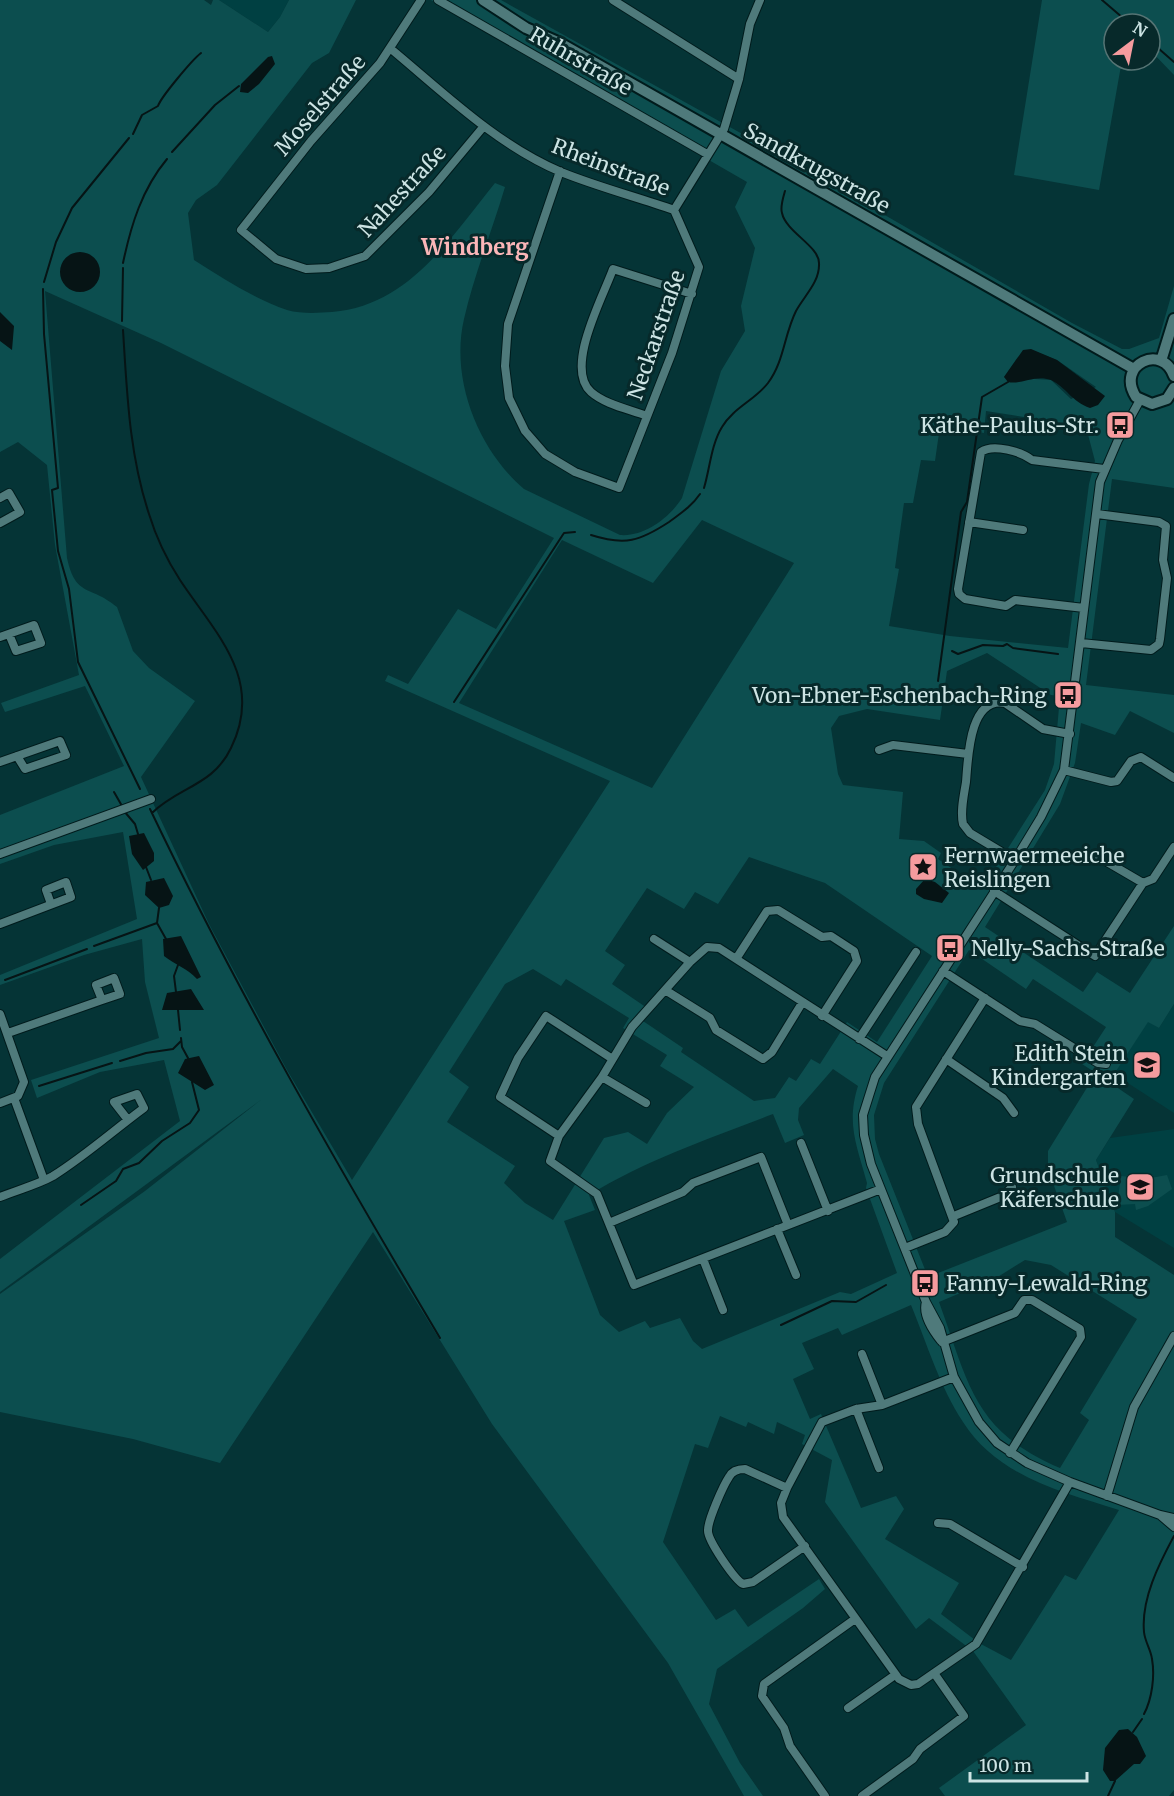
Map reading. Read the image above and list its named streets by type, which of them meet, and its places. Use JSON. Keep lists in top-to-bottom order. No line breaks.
{"streets":{"street":["Ruhrstraße","Moselstraße","Rheinstraße","Sandkrugstraße","Nahestraße","Neckarstraße"]},"crossings":[["Moselstraße","Rheinstraße"],["Moselstraße","Nahestraße"],["Rheinstraße","Nahestraße"],["Rheinstraße","Neckarstraße"]],"districts":["Windberg"],"places":{"bus stop":["Käthe-Paulus-Str.","Von-Ebner-Eschenbach-Ring","Nelly-Sachs-Straße","Fanny-Lewald-Ring"],"place":["Fernwaermeeiche Reislingen"],"school or university":["Edith Stein Kindergarten","Grundschule Käferschule"]},"scale_bar":"100 m","north":"top right"}
